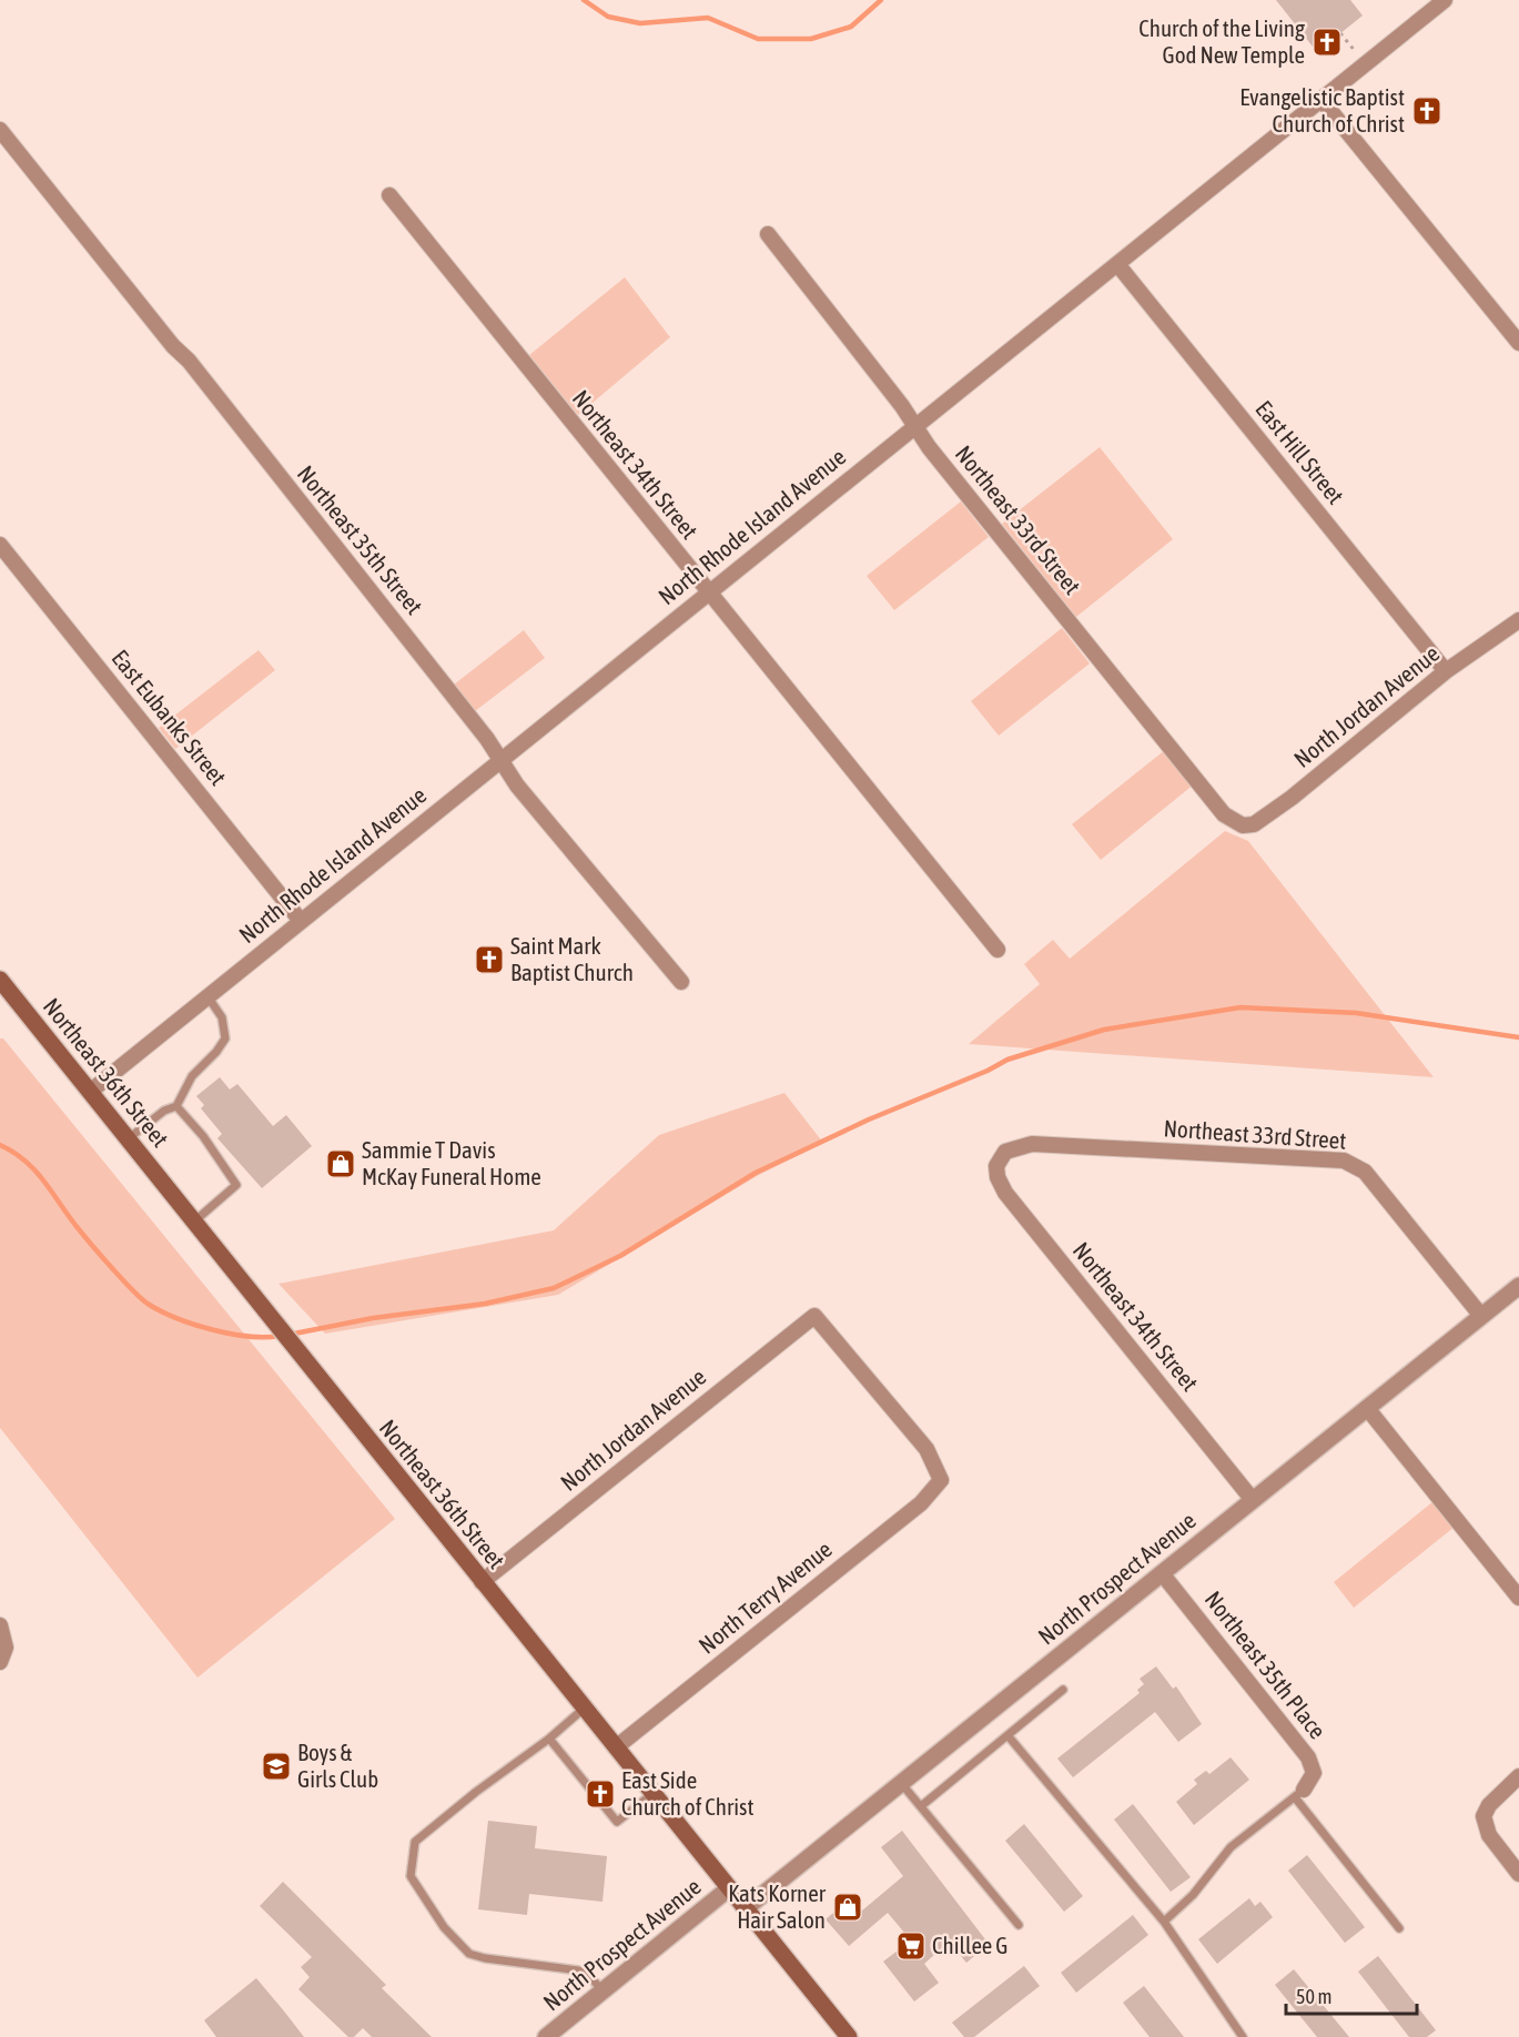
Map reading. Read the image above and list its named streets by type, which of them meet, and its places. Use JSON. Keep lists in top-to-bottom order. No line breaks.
{"streets":{"main road":["Northeast 36th Street"],"street":["East Hill Street","Northeast 34th Street","Northeast 33rd Street","North Rhode Island Avenue","Northeast 35th Street","North Jordan Avenue","East Eubanks Street","North Prospect Avenue","North Terry Avenue","Northeast 35th Place"]},"crossings":[["East Hill Street","North Rhode Island Avenue"],["East Hill Street","North Jordan Avenue"],["Northeast 34th Street","Northeast 33rd Street"],["Northeast 34th Street","North Rhode Island Avenue"],["Northeast 34th Street","North Prospect Avenue"],["Northeast 33rd Street","North Rhode Island Avenue"],["Northeast 33rd Street","North Jordan Avenue"],["Northeast 33rd Street","North Prospect Avenue"],["North Rhode Island Avenue","Northeast 35th Street"],["North Rhode Island Avenue","East Eubanks Street"],["North Rhode Island Avenue","Northeast 36th Street"],["North Jordan Avenue","Northeast 36th Street"],["North Jordan Avenue","North Terry Avenue"],["Northeast 36th Street","North Prospect Avenue"],["Northeast 36th Street","North Terry Avenue"],["North Prospect Avenue","Northeast 35th Place"]],"places":{"church":["Church of the Living God New Temple","Evangelistic Baptist Church of Christ","Saint Mark Baptist Church","East Side Church of Christ"],"shop":["Sammie T Davis McKay Funeral Home","Kats Korner Hair Salon"],"school or university":["Boys & Girls Club"],"supermarket":["Chillee G"]},"scale_bar":"50 m"}
